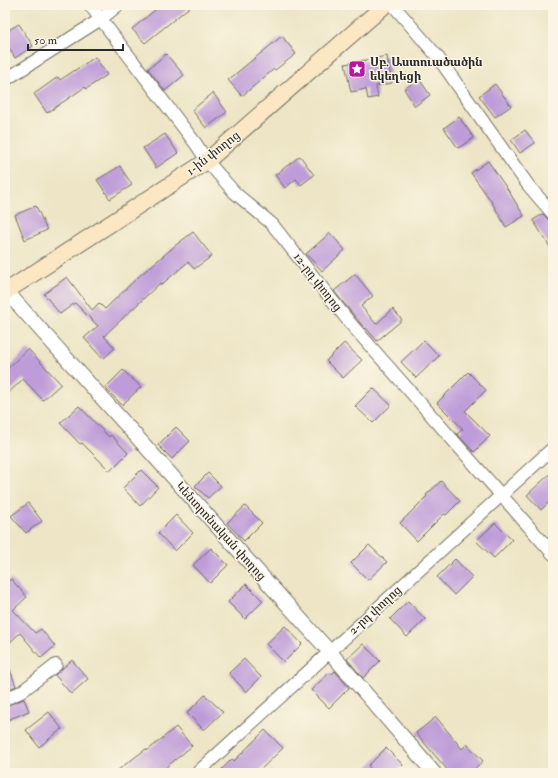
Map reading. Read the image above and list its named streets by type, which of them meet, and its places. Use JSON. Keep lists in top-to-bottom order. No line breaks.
{"streets":{"main road":["1-ին փողոց"],"street":["12-րդ փողոց","Կենտրոնական փողոց","2-րդ փողոց"]},"crossings":[["1-ին փողոց","12-րդ փողոց"],["1-ին փողոց","Կենտրոնական փողոց"],["12-րդ փողոց","2-րդ փողոց"],["Կենտրոնական փողոց","2-րդ փողոց"]],"places":{"place":["Սբ. Աստուածածին եկեղեցի"]},"scale_bar":"50 m"}
